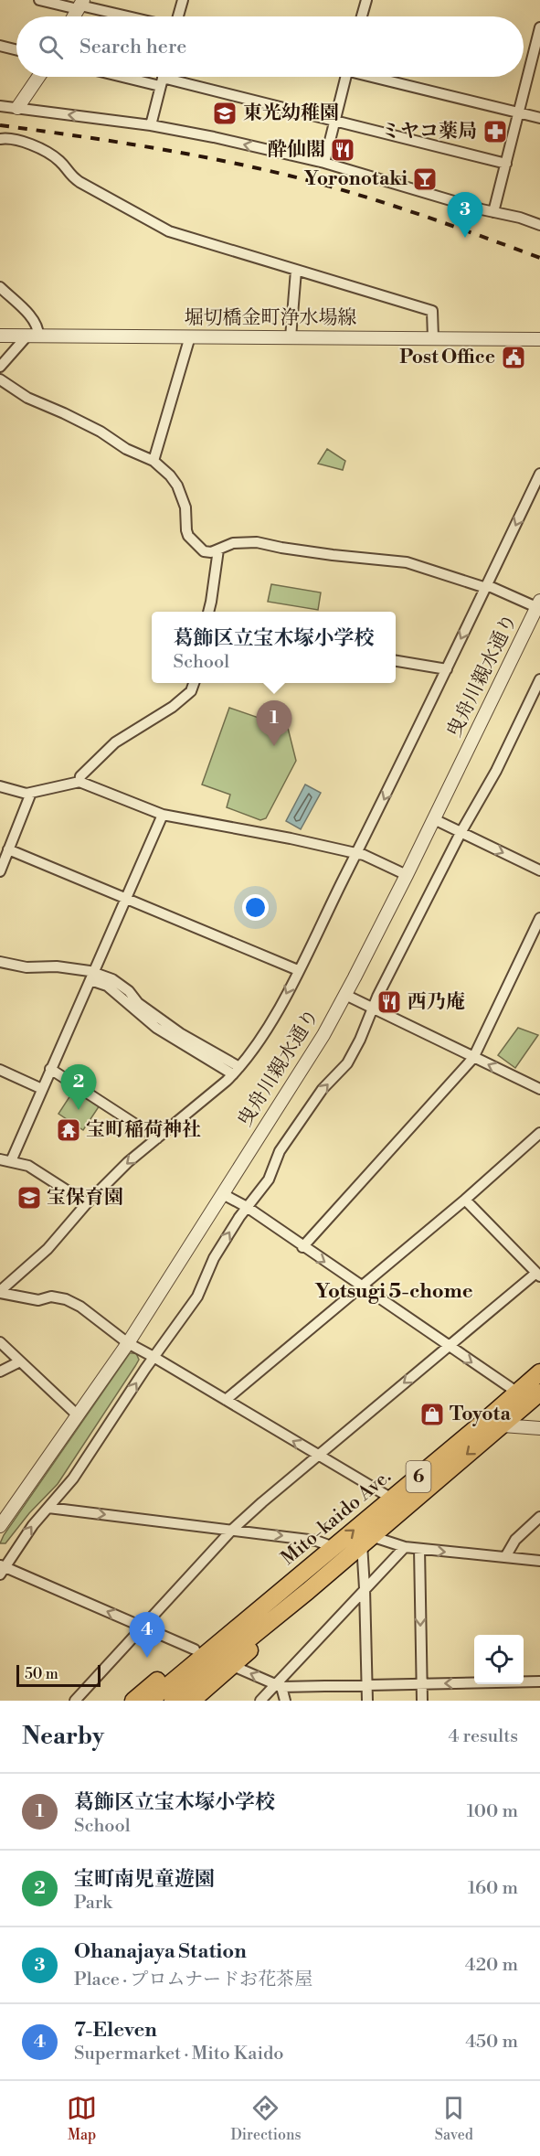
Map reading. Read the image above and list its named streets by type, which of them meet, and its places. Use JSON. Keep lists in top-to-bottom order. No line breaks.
{"streets":{"highway":["6","Mito-kaido Ave."],"street":["堀切橋金町浄水場線","曳舟川親水通り"]},"districts":["Yotsugi 5-chome"],"places":{"school or university":["東光幼稚園","宝保育園"],"pharmacy":["ミヤコ薬局"],"restaurant":["酔仙閣","西乃庵"],"bar":["Yoronotaki"],"public building":["Post Office"],"temple":["宝町稲荷神社"],"shop":["Toyota"]},"scale_bar":"50 m","page":{"search":"Search here","pins":["3","1","2","4"],"popup":["葛飾区立宝木塚小学校","School"],"scale":"50 m","heading":["Nearby","4 results"],"list":[{"mark":"1","name":"葛飾区立宝木塚小学校","note":"School","value":"100 m"},{"mark":"2","name":"宝町南児童遊園","note":"Park","value":"160 m"},{"mark":"3","name":"Ohanajaya Station","note":"Place · プロムナードお花茶屋","value":"420 m"},{"mark":"4","name":"7-Eleven","note":"Supermarket · Mito Kaido","value":"450 m"}],"nav":["Map","Directions","Saved"]}}
